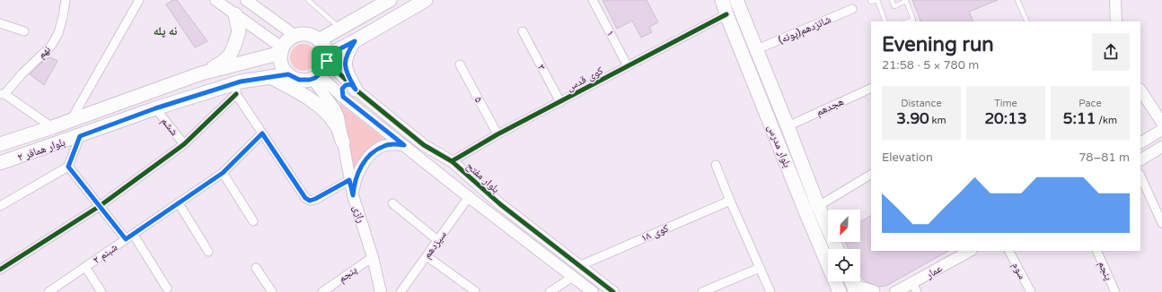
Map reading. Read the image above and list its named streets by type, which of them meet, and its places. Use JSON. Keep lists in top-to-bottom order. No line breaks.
{"streets":{"main road":["بلوار مدرس","بلوار همافر ۲"],"street":["شانزدهم(پونه)","۱","نهم","۳","کوی قدس","۵","هجدهم","ششم","بلوار مفتح","رازی","کوی ۱۸","سیزدهم","شبنم ۲","سوم","پنجم","عمار"]},"crossings":[["شانزدهم(پونه)","بلوار مدرس"],["۱","کوی قدس"],["۳","کوی قدس"],["کوی قدس","۵"],["کوی قدس","بلوار مدرس"],["کوی قدس","بلوار مفتح"],["هجدهم","بلوار مدرس"],["ششم","بلوار همافر ۲"],["بلوار همافر ۲","بلوار مفتح"],["بلوار همافر ۲","رازی"],["بلوار مفتح","رازی"],["بلوار مفتح","کوی ۱۸"],["بلوار مفتح","سیزدهم"],["رازی","پنجم"]],"districts":["نه پله"],"north":"bottom left","page":{"heading":["Evening run","21:58 · 5 × 780 m"],"stats":[["Distance","3.90 km"],["Time","20:13"],["Pace","5:11 /km"]],"chart":["Elevation","78–81 m"]}}
